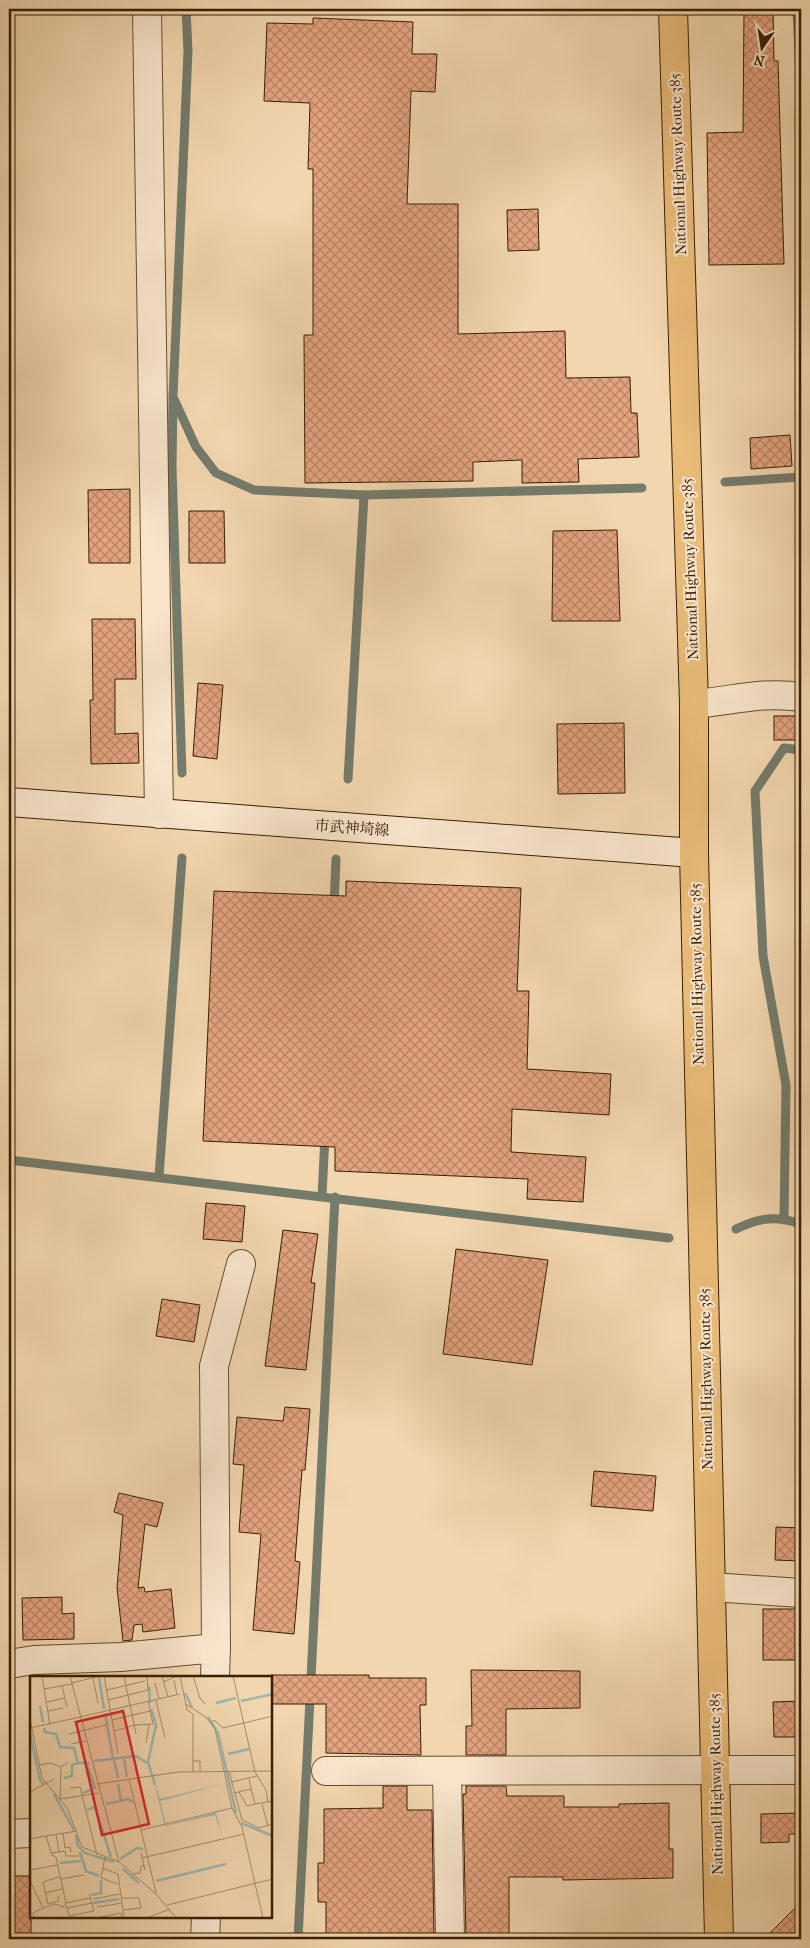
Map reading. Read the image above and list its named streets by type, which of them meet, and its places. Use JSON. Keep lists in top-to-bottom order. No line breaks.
{"streets":{"highway":["National Highway Route 385"],"street":["市武神埼線"]},"crossings":[["National Highway Route 385","市武神埼線"]],"north":"bottom"}
